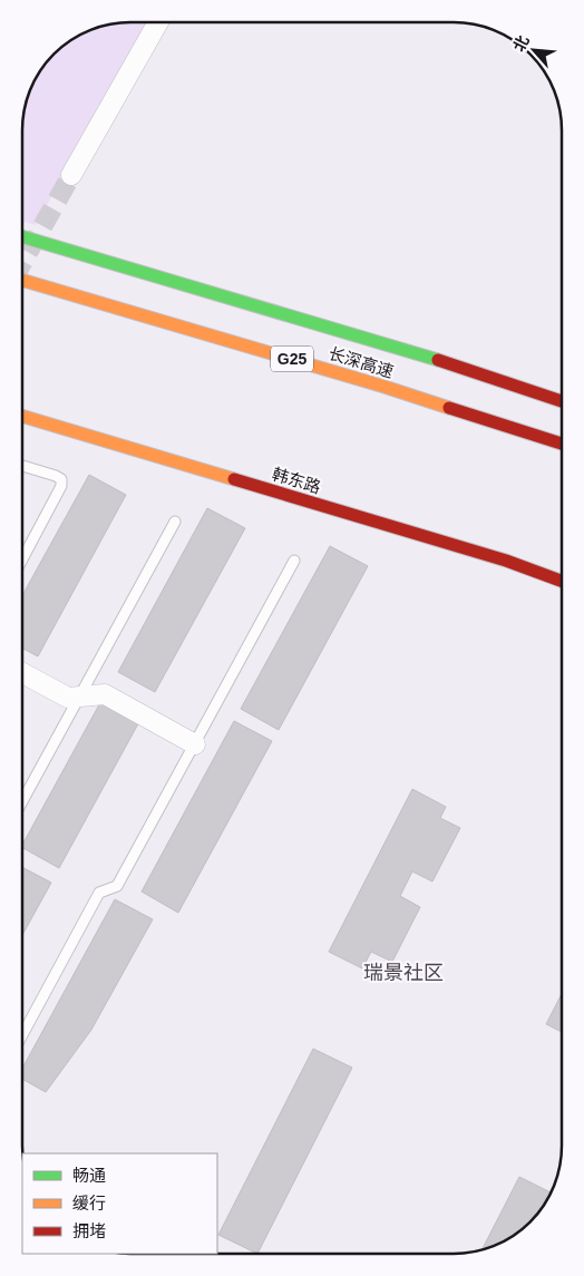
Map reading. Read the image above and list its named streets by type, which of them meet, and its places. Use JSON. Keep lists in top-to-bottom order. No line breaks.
{"streets":{"main road":["G25","长深高速","韩东路"]},"districts":["瑞景社区"],"legend":["畅通","缓行","拥堵"],"north":"top left"}
